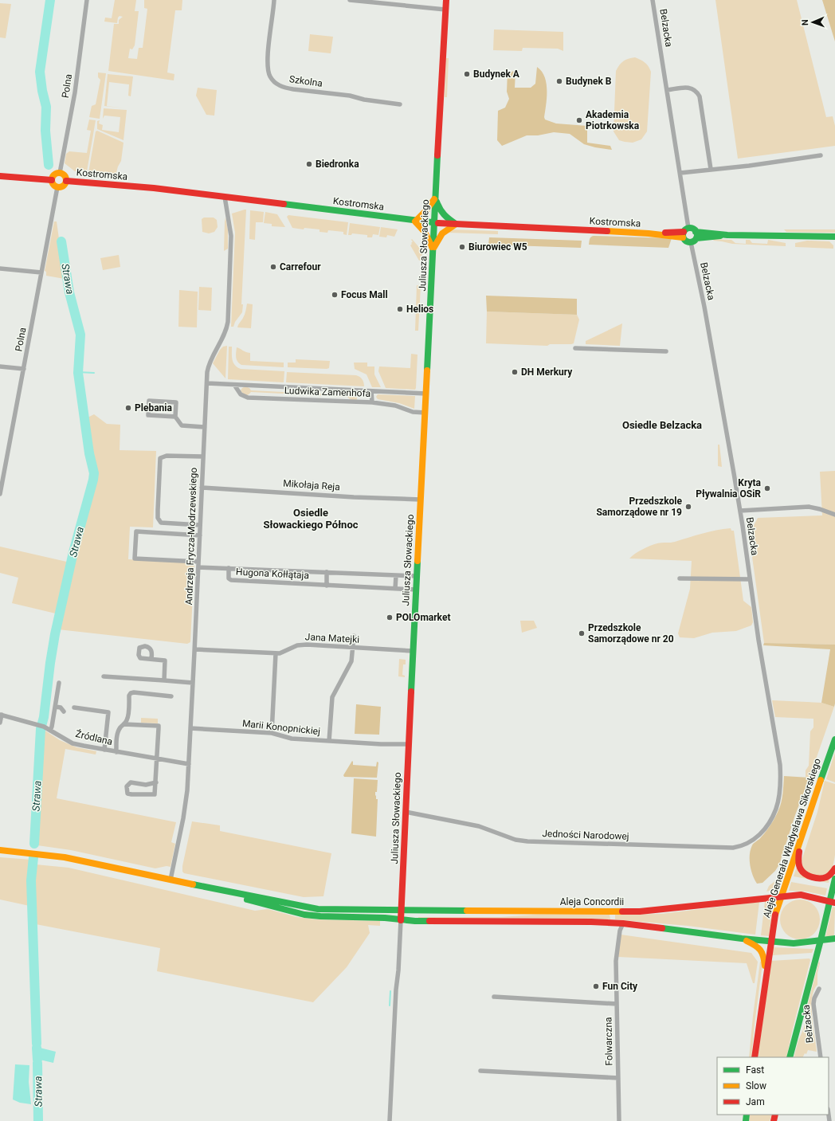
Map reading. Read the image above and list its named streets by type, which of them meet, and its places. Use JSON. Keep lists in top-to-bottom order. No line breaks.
{"streets":{"street":["Belzacka","Szkolna","Polna","Kostromska","Juliusza Słowackiego","Ludwika Zamenhofa","Mikołaja Reja","Andrzeja Frycza-Modrzewskiego","Hugona Kołłątaja","Jana Matejki","Marii Konopnickiej","Źródlana","Jedności Narodowej","Aleje Generała Władysława Sikorskiego","Aleja Concordii","Folwarczna"]},"crossings":[["Belzacka","Kostromska"],["Belzacka","Jedności Narodowej"],["Polna","Kostromska"],["Kostromska","Juliusza Słowackiego"],["Kostromska","Andrzeja Frycza-Modrzewskiego"],["Juliusza Słowackiego","Ludwika Zamenhofa"],["Juliusza Słowackiego","Mikołaja Reja"],["Juliusza Słowackiego","Hugona Kołłątaja"],["Juliusza Słowackiego","Jana Matejki"],["Juliusza Słowackiego","Marii Konopnickiej"],["Juliusza Słowackiego","Jedności Narodowej"],["Juliusza Słowackiego","Aleja Concordii"],["Ludwika Zamenhofa","Andrzeja Frycza-Modrzewskiego"],["Mikołaja Reja","Andrzeja Frycza-Modrzewskiego"],["Andrzeja Frycza-Modrzewskiego","Hugona Kołłątaja"],["Andrzeja Frycza-Modrzewskiego","Jana Matejki"],["Andrzeja Frycza-Modrzewskiego","Marii Konopnickiej"],["Andrzeja Frycza-Modrzewskiego","Źródlana"],["Aleje Generała Władysława Sikorskiego","Aleja Concordii"],["Aleja Concordii","Folwarczna"]],"districts":["Osiedle Belzacka","Osiedle Słowackiego Północ"],"water":["Strawa"],"places":["Budynek A","Budynek B","Akademia Piotrkowska","Biedronka","Biurowiec W5","Carrefour","Focus Mall","Helios","DH Merkury","Plebania","Kryta Pływalnia OSiR","Przedszkole Samorządowe nr 19","POLOmarket","Przedszkole Samorządowe nr 20","Fun City"],"legend":["Fast","Slow","Jam"],"north":"left"}
